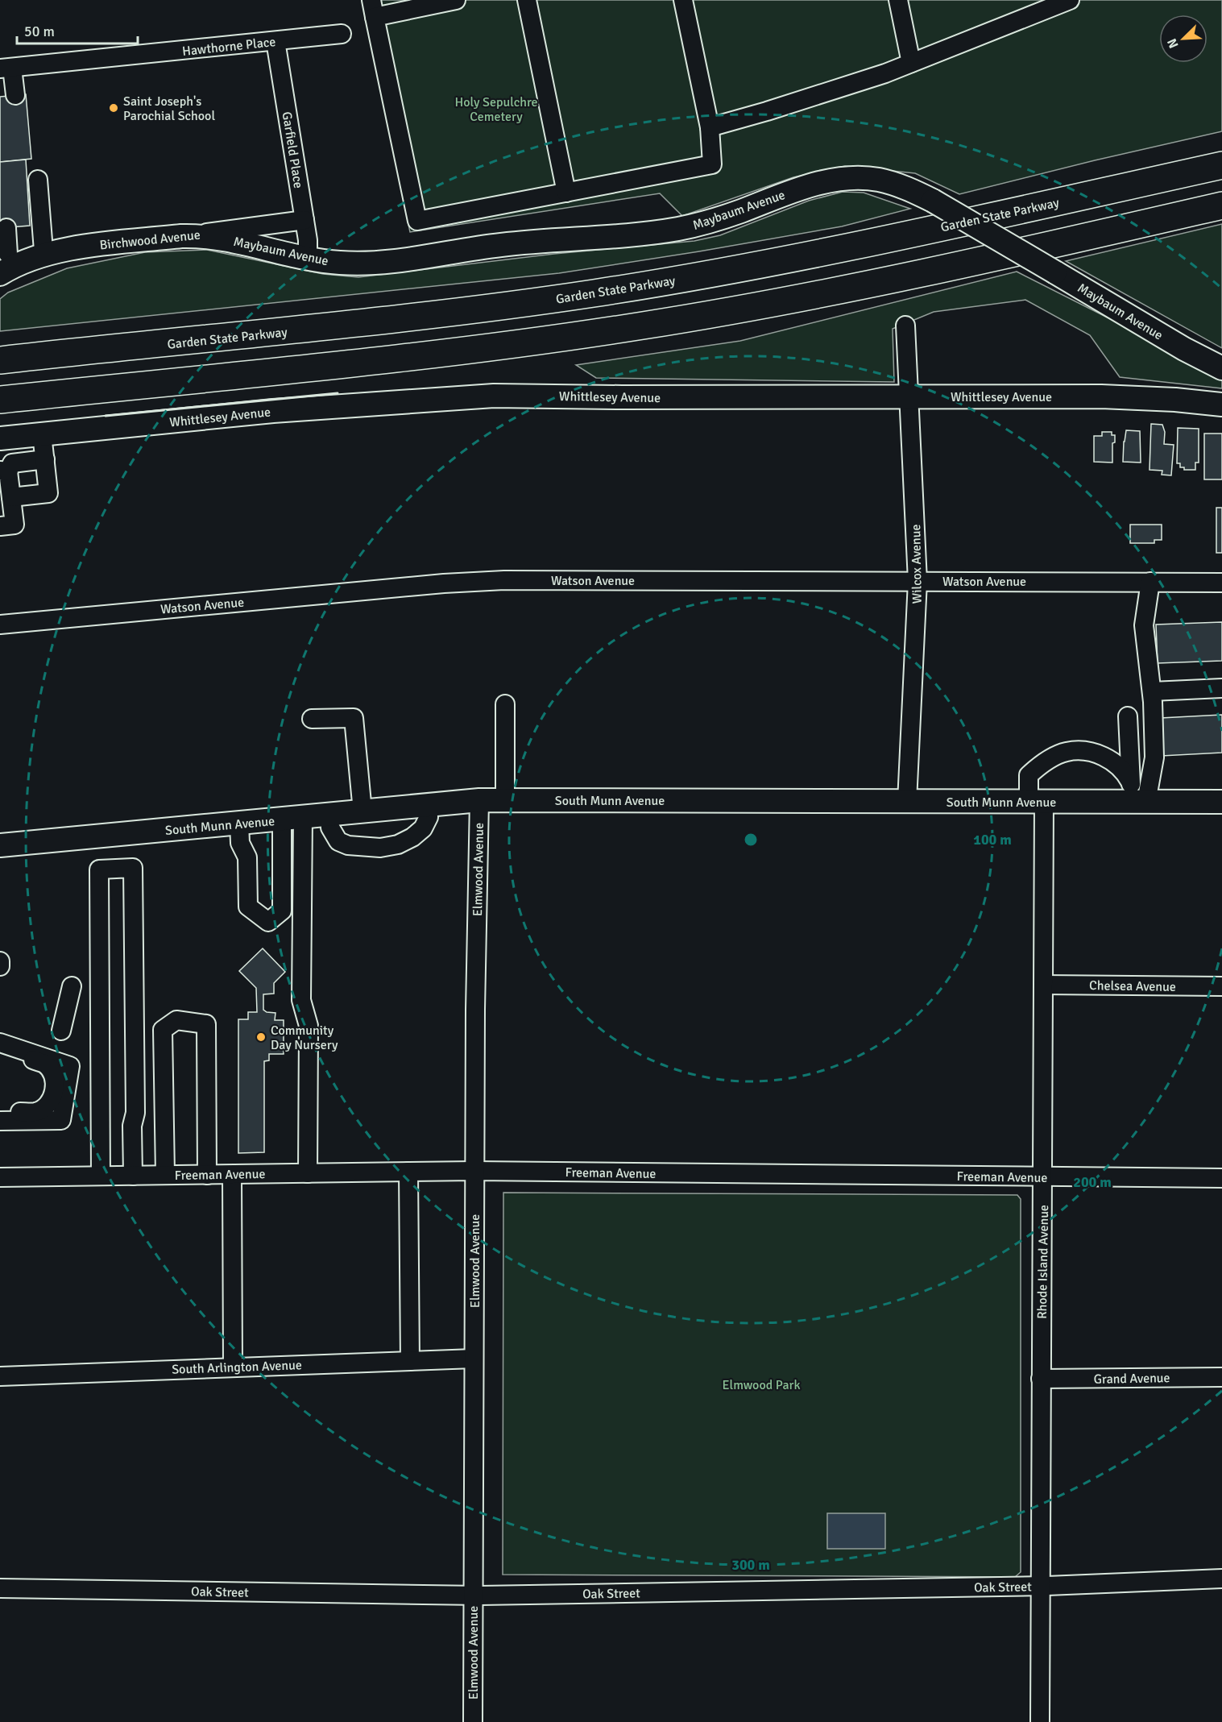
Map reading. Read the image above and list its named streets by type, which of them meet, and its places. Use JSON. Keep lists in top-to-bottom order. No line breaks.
{"streets":{"highway":["Garden State Parkway"],"main road":["Maybaum Avenue","Birchwood Avenue","Whittlesey Avenue","South Munn Avenue"],"street":["Hawthorne Place","Garfield Place","Wilcox Avenue","Watson Avenue","Elmwood Avenue","Chelsea Avenue","Freeman Avenue","Rhode Island Avenue","South Arlington Avenue","Grand Avenue","Oak Street"]},"crossings":[["Hawthorne Place","Garfield Place"],["Garfield Place","Maybaum Avenue"],["Garfield Place","Birchwood Avenue"],["Maybaum Avenue","Birchwood Avenue"],["Whittlesey Avenue","Wilcox Avenue"],["Wilcox Avenue","Watson Avenue"],["Wilcox Avenue","South Munn Avenue"],["South Munn Avenue","Elmwood Avenue"],["South Munn Avenue","Rhode Island Avenue"],["Elmwood Avenue","Freeman Avenue"],["Elmwood Avenue","South Arlington Avenue"],["Elmwood Avenue","Oak Street"],["Chelsea Avenue","Rhode Island Avenue"],["Freeman Avenue","Rhode Island Avenue"],["Rhode Island Avenue","Grand Avenue"],["Rhode Island Avenue","Oak Street"]],"parks":["Holy Sepulchre Cemetery","Elmwood Park"],"places":["Saint Joseph's Parochial School","Community Day Nursery"],"scale_bar":"50 m","north":"bottom left","rings":["100 m","200 m","300 m"]}
